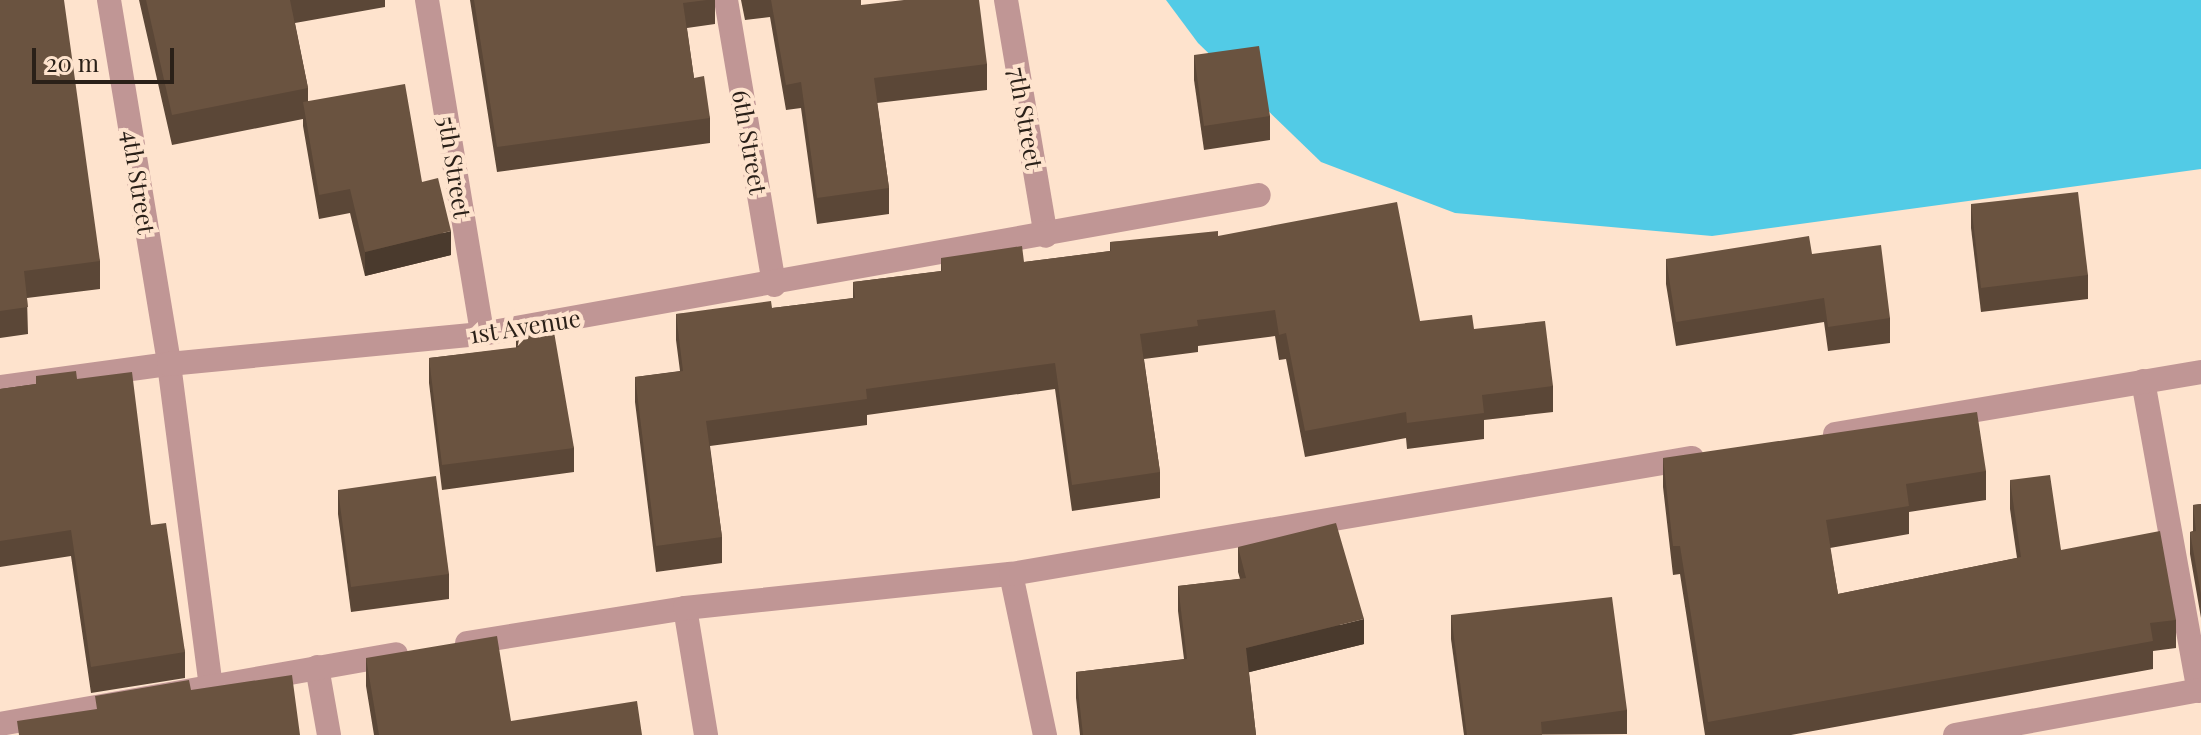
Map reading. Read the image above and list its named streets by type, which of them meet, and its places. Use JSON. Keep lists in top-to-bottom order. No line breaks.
{"streets":{"street":["7th Street","6th Street","5th Street","4th Street","1st Avenue"]},"crossings":[["7th Street","1st Avenue"],["6th Street","1st Avenue"],["5th Street","1st Avenue"],["4th Street","1st Avenue"]],"scale_bar":"20 m"}
